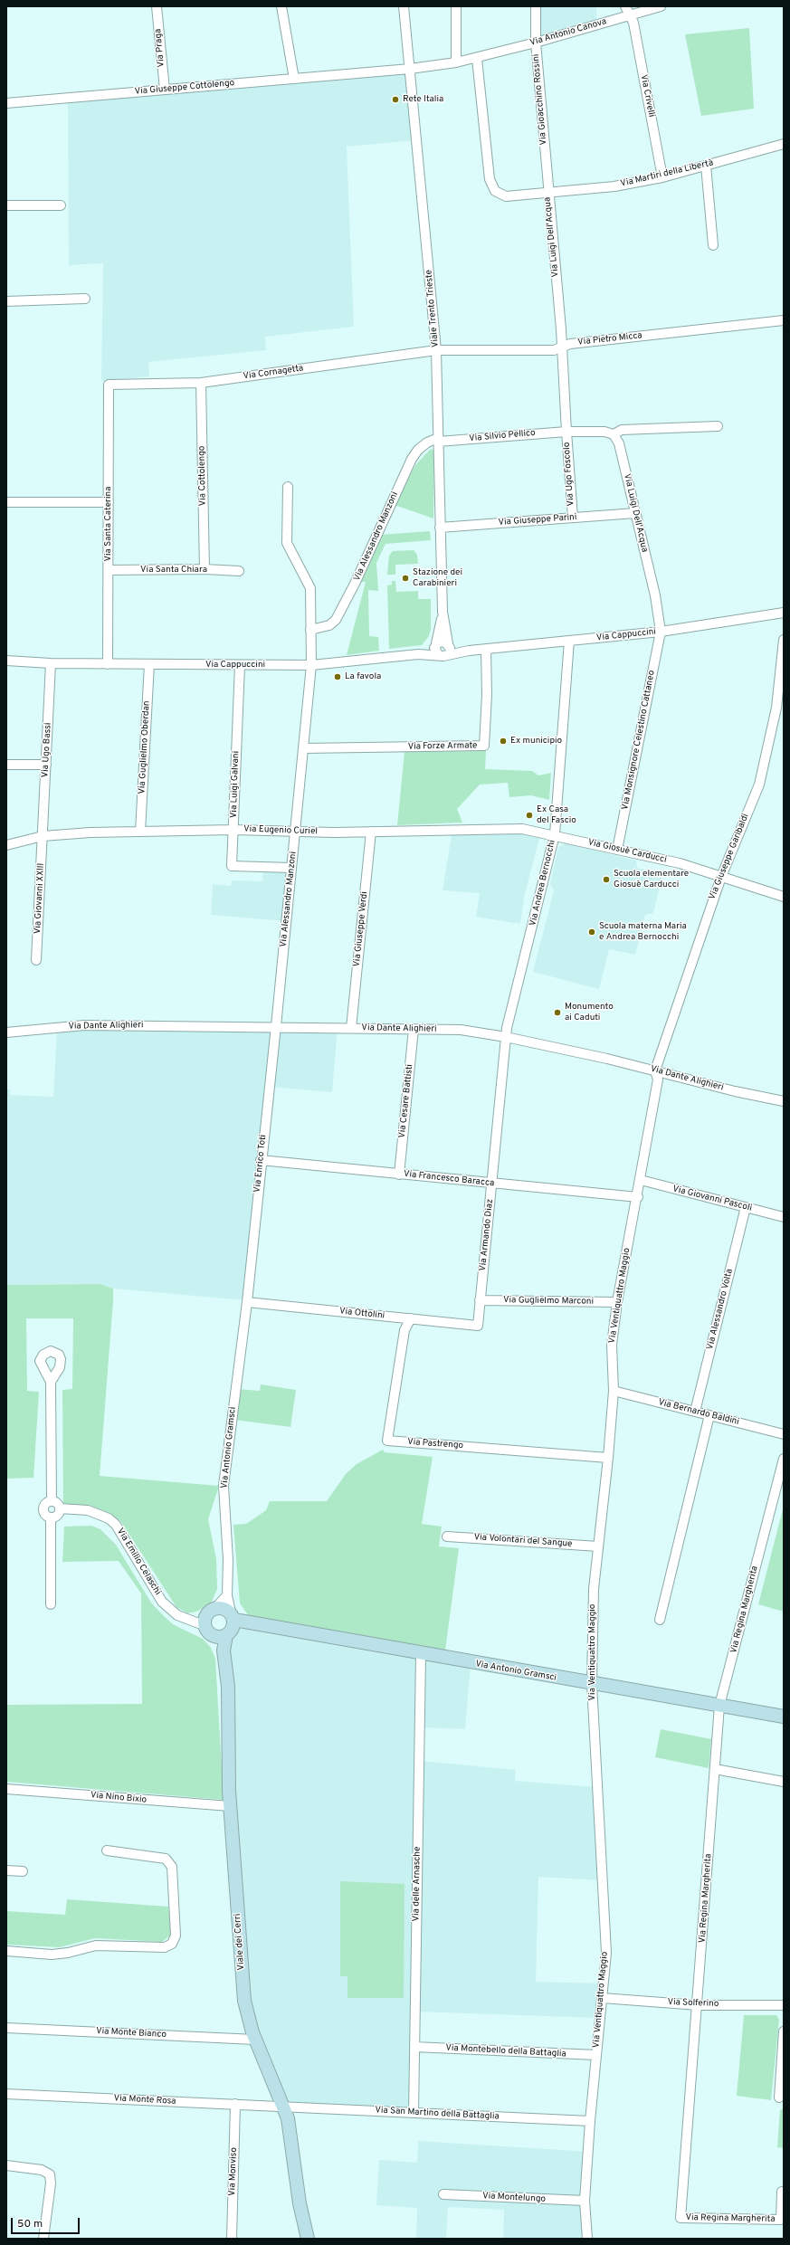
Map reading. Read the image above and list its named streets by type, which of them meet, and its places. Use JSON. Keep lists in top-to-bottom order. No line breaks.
{"streets":{"street":["Via Antonio Canova","Via Praga","Via Giuseppe Cottolengo","Via Crivelli","Via Gioacchino Rossini","Via Martiri della Libertà","Via Luigi Dell'Acqua","Viale Trento Trieste","Via Pietro Micca","Via Cornagetta","Via Silvio Pellico","Via Ugo Foscolo","Via Cottolengo","Via Giuseppe Parini","Via Santa Caterina","Via Alessandro Manzoni","Via Santa Chiara","Via Cappuccini","Via Monsignore Celestino Cattaneo","Via Forze Armate","Via Guglielmo Oberdan","Via Ugo Bassi","Via Luigi Galvani","Via Eugenio Curiel","Via Giosuè Carducci","Via Giuseppe Garibaldi","Via Andrea Bernocchi","Via Giovanni XXIII","Via Giuseppe Verdi","Via Dante Alighieri","Via Cesare Battisti","Via Enrico Toti","Via Francesco Baracca","Via Giovanni Pascoli","Via Armando Diaz","Via Ventiquattro Maggio","Via Guglielmo Marconi","Via Alessandro Volta","Via Ottolini","Via Bernardo Baldini","Via Pastrengo","Via Antonio Gramsci","Via Volontari del Sangue","Via Emilio Celaschi","Via Regina Margherita","Via Nino Bixio","Via delle Arnasche","Viale dei Cerri","Via Solferino","Via Monte Bianco","Via Montebello della Battaglia","Via Monte Rosa","Via San Martino della Battaglia","Via Monviso","Via Montelungo"]},"crossings":[["Via Antonio Canova","Via Crivelli"],["Via Antonio Canova","Via Gioacchino Rossini"],["Via Antonio Canova","Via Luigi Dell'Acqua"],["Via Praga","Via Giuseppe Cottolengo"],["Via Crivelli","Via Martiri della Libertà"],["Via Gioacchino Rossini","Via Martiri della Libertà"],["Via Gioacchino Rossini","Via Luigi Dell'Acqua"],["Via Martiri della Libertà","Via Luigi Dell'Acqua"],["Via Luigi Dell'Acqua","Via Pietro Micca"],["Via Luigi Dell'Acqua","Via Silvio Pellico"],["Via Luigi Dell'Acqua","Via Ugo Foscolo"],["Via Luigi Dell'Acqua","Via Giuseppe Parini"],["Via Luigi Dell'Acqua","Via Cappuccini"],["Via Luigi Dell'Acqua","Via Monsignore Celestino Cattaneo"],["Viale Trento Trieste","Via Pietro Micca"],["Viale Trento Trieste","Via Cornagetta"],["Viale Trento Trieste","Via Silvio Pellico"],["Viale Trento Trieste","Via Giuseppe Parini"],["Viale Trento Trieste","Via Alessandro Manzoni"],["Viale Trento Trieste","Via Cappuccini"],["Via Pietro Micca","Via Cornagetta"],["Via Cornagetta","Via Cottolengo"],["Via Cornagetta","Via Santa Caterina"],["Via Silvio Pellico","Via Ugo Foscolo"],["Via Silvio Pellico","Via Alessandro Manzoni"],["Via Ugo Foscolo","Via Giuseppe Parini"],["Via Cottolengo","Via Santa Chiara"],["Via Santa Caterina","Via Santa Chiara"],["Via Santa Caterina","Via Cappuccini"],["Via Alessandro Manzoni","Via Cappuccini"],["Via Alessandro Manzoni","Via Forze Armate"],["Via Alessandro Manzoni","Via Luigi Galvani"],["Via Alessandro Manzoni","Via Eugenio Curiel"],["Via Alessandro Manzoni","Via Dante Alighieri"],["Via Alessandro Manzoni","Via Enrico Toti"],["Via Cappuccini","Via Monsignore Celestino Cattaneo"],["Via Cappuccini","Via Forze Armate"],["Via Cappuccini","Via Guglielmo Oberdan"],["Via Cappuccini","Via Ugo Bassi"],["Via Cappuccini","Via Luigi Galvani"],["Via Cappuccini","Via Andrea Bernocchi"],["Via Monsignore Celestino Cattaneo","Via Giosuè Carducci"],["Via Guglielmo Oberdan","Via Eugenio Curiel"],["Via Ugo Bassi","Via Eugenio Curiel"],["Via Ugo Bassi","Via Giovanni XXIII"],["Via Luigi Galvani","Via Eugenio Curiel"],["Via Eugenio Curiel","Via Giosuè Carducci"],["Via Eugenio Curiel","Via Andrea Bernocchi"],["Via Eugenio Curiel","Via Giovanni XXIII"],["Via Eugenio Curiel","Via Giuseppe Verdi"],["Via Giosuè Carducci","Via Giuseppe Garibaldi"],["Via Giosuè Carducci","Via Andrea Bernocchi"],["Via Giuseppe Garibaldi","Via Dante Alighieri"],["Via Giuseppe Garibaldi","Via Ventiquattro Maggio"],["Via Andrea Bernocchi","Via Dante Alighieri"],["Via Andrea Bernocchi","Via Armando Diaz"],["Via Giuseppe Verdi","Via Dante Alighieri"],["Via Dante Alighieri","Via Cesare Battisti"],["Via Dante Alighieri","Via Enrico Toti"],["Via Dante Alighieri","Via Armando Diaz"],["Via Dante Alighieri","Via Ventiquattro Maggio"],["Via Cesare Battisti","Via Francesco Baracca"],["Via Enrico Toti","Via Francesco Baracca"],["Via Enrico Toti","Via Ottolini"],["Via Enrico Toti","Via Antonio Gramsci"],["Via Francesco Baracca","Via Armando Diaz"],["Via Francesco Baracca","Via Ventiquattro Maggio"],["Via Giovanni Pascoli","Via Ventiquattro Maggio"],["Via Giovanni Pascoli","Via Alessandro Volta"],["Via Armando Diaz","Via Guglielmo Marconi"],["Via Armando Diaz","Via Ottolini"],["Via Ventiquattro Maggio","Via Guglielmo Marconi"],["Via Ventiquattro Maggio","Via Bernardo Baldini"],["Via Ventiquattro Maggio","Via Pastrengo"],["Via Ventiquattro Maggio","Via Antonio Gramsci"],["Via Ventiquattro Maggio","Via Volontari del Sangue"],["Via Ventiquattro Maggio","Via Solferino"],["Via Ventiquattro Maggio","Via Montebello della Battaglia"],["Via Ventiquattro Maggio","Via San Martino della Battaglia"],["Via Ventiquattro Maggio","Via Montelungo"],["Via Alessandro Volta","Via Bernardo Baldini"],["Via Ottolini","Via Pastrengo"],["Via Ottolini","Via Antonio Gramsci"],["Via Antonio Gramsci","Via Emilio Celaschi"],["Via Antonio Gramsci","Via Regina Margherita"],["Via Antonio Gramsci","Via delle Arnasche"],["Via Antonio Gramsci","Viale dei Cerri"],["Via Regina Margherita","Via Solferino"],["Via Nino Bixio","Viale dei Cerri"],["Via delle Arnasche","Via Montebello della Battaglia"],["Via delle Arnasche","Via San Martino della Battaglia"],["Viale dei Cerri","Via Monte Bianco"],["Viale dei Cerri","Via Monte Rosa"],["Viale dei Cerri","Via San Martino della Battaglia"],["Via Monte Rosa","Via San Martino della Battaglia"],["Via Monte Rosa","Via Monviso"]],"places":["Rete Italia","Stazione dei Carabinieri","La favola","Ex municipio","Ex Casa del Fascio","Scuola elementare Giosuè Carducci","Scuola materna Maria e Andrea Bernocchi","Monumento ai Caduti"],"scale_bar":"50 m"}
